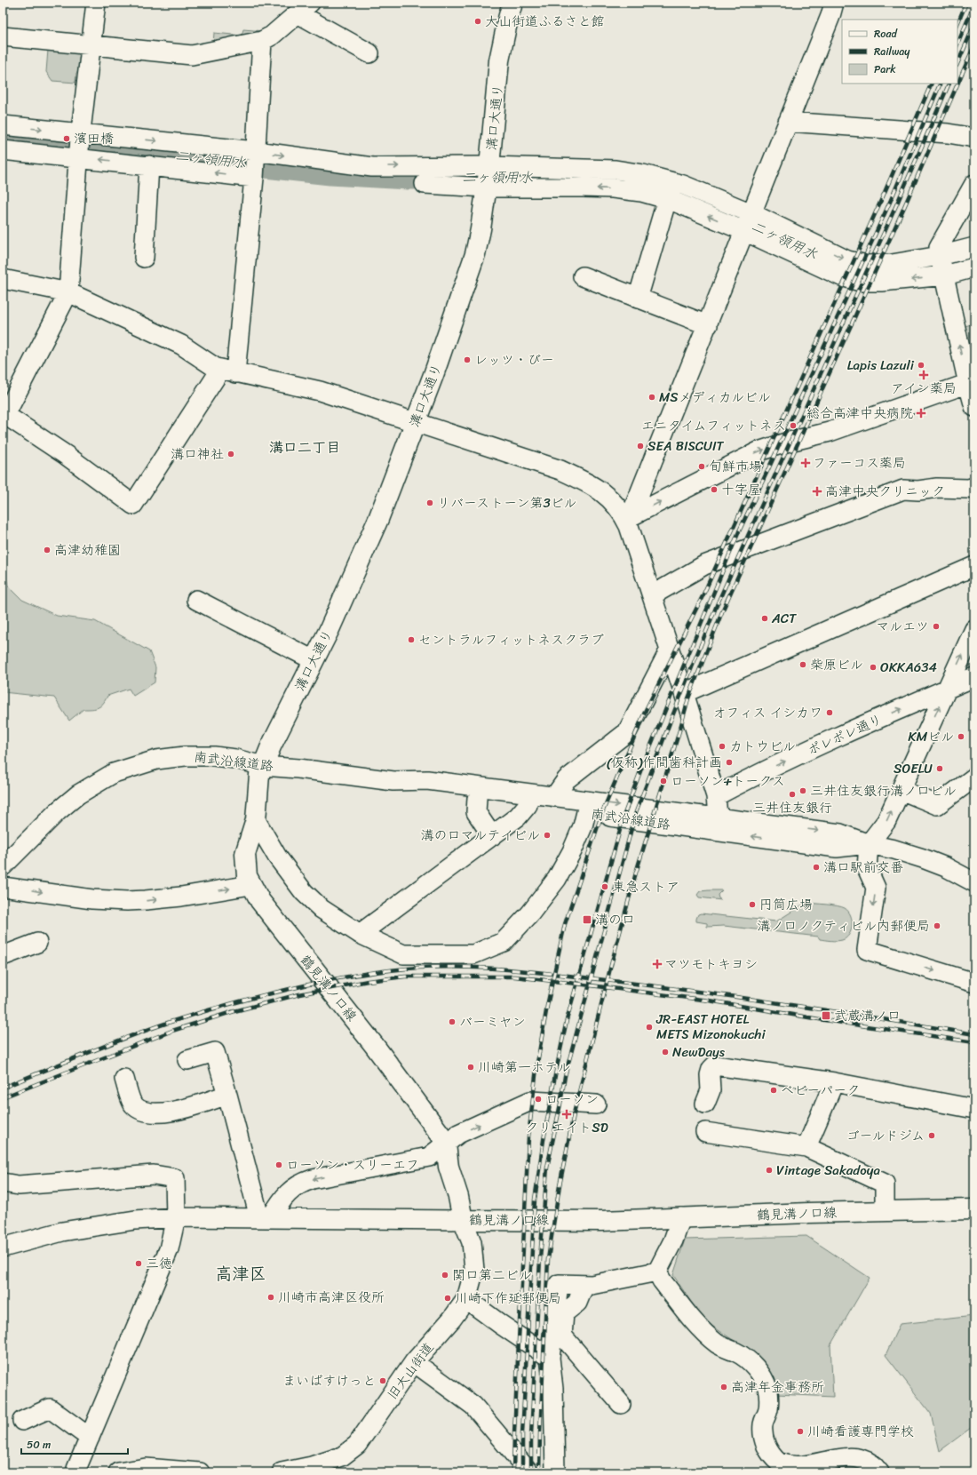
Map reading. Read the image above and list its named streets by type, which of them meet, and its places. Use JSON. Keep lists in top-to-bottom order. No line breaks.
{"streets":{"main road":["溝口大通り","鶴見溝ノ口線"],"street":["ポレポレ通り","南武沿線道路","旧大山街道"]},"crossings":[["溝口大通り","南武沿線道路"],["溝口大通り","鶴見溝ノ口線"],["南武沿線道路","鶴見溝ノ口線"],["鶴見溝ノ口線","旧大山街道"]],"districts":["溝口二丁目","高津区"],"water":["二ヶ領用水"],"places":{"other":["大山街道ふるさと館","濱田橋","レッツ・びー","Lapis Lazuli","MSメディカルビル","エニタイムフィットネス","SEA BISCUIT","溝口神社","旬鮮市場","十字屋","リバーストーン第3ビル","高津幼稚園","ACT","マルエツ","セントラルフィットネスクラブ","柴原ビル","OKKA634","オフィス イシカワ","KMビル","カトウビル","(仮称)作間歯科計画","SOELU","ローソン+トークス","三井住友銀行溝ノ口ビル","三井住友銀行","溝の口マルテイビル","溝口駅前交番","東急ストア","円筒広場","溝ノ口ノクティビル内郵便局","バーミヤン","JR-EAST HOTEL METS Mizonokuchi","NewDays","川崎第一ホテル","ベビーパーク","ローソン","ゴールドジム","ローソン・スリーエフ","Vintage Sakadoya","三徳","関口第二ビル","川崎市高津区役所","川崎下作延郵便局","まいばすけっと","高津年金事務所","川崎看護専門学校"],"health":["アイン薬局","総合高津中央病院","ファーコス薬局","高津中央クリニック","マツモトキヨシ","クリエイトSD"],"transit":["溝の口","武蔵溝ノ口"]},"legend":["Road","Railway","Park"],"scale_bar":"50 m"}
